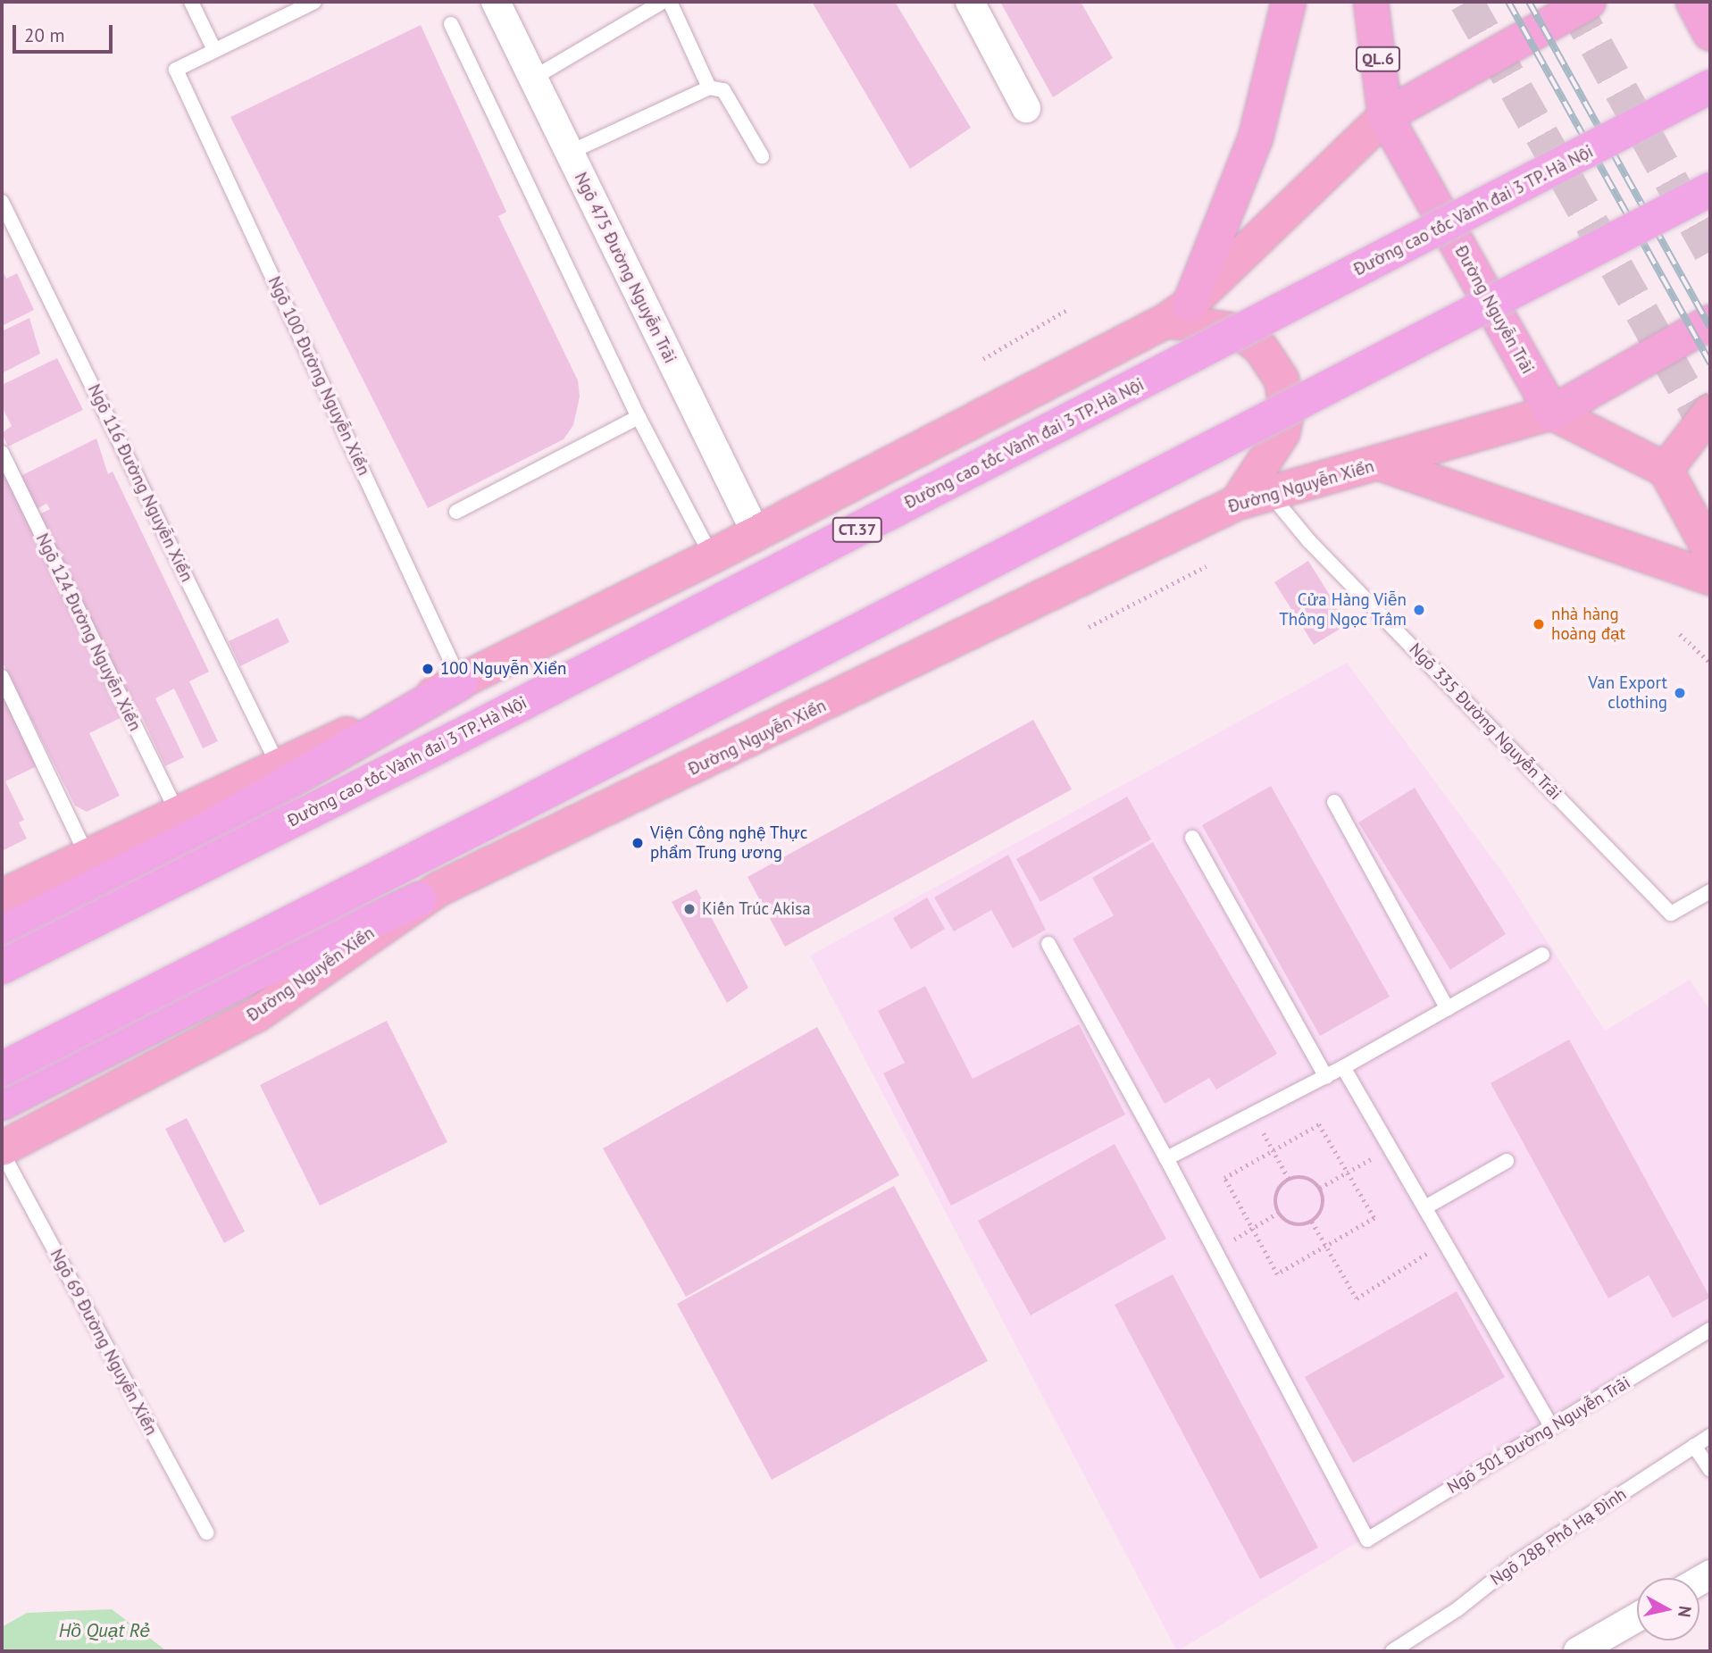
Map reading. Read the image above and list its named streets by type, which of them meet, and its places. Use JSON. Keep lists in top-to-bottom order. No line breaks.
{"streets":{"highway":["QL.6","Đường cao tốc Vành đai 3 TP. Hà Nội","Đường Nguyễn Trãi","CT.37"],"main road":["Đường Nguyễn Xiển"],"street":["Ngõ 475 Đường Nguyễn Trãi"],"lane":["Ngõ 100 Đường Nguyễn Xiển","Ngõ 116 Đường Nguyễn Xiển","Ngõ 124 Đường Nguyễn Xiển","Ngõ 335 Đường Nguyễn Trãi","Ngõ 69 Đường Nguyễn Xiển","Ngõ 301 Đường Nguyễn Trãi","Ngõ 28B Phố Hạ Đình"]},"crossings":[["Đường Nguyễn Trãi","Đường Nguyễn Xiển"],["Đường Nguyễn Xiển","Ngõ 335 Đường Nguyễn Trãi"],["Đường Nguyễn Xiển","Ngõ 69 Đường Nguyễn Xiển"]],"water":["Hồ Quạt Rẻ"],"places":["Cửa Hàng Viễn Thông Ngọc Trâm","nhà hàng hoàng đạt","100 Nguyễn Xiển","Van Export clothing","Viện Công nghệ Thực phẩm Trung ương","Kiến Trúc Akisa"],"scale_bar":"20 m","north":"right"}
